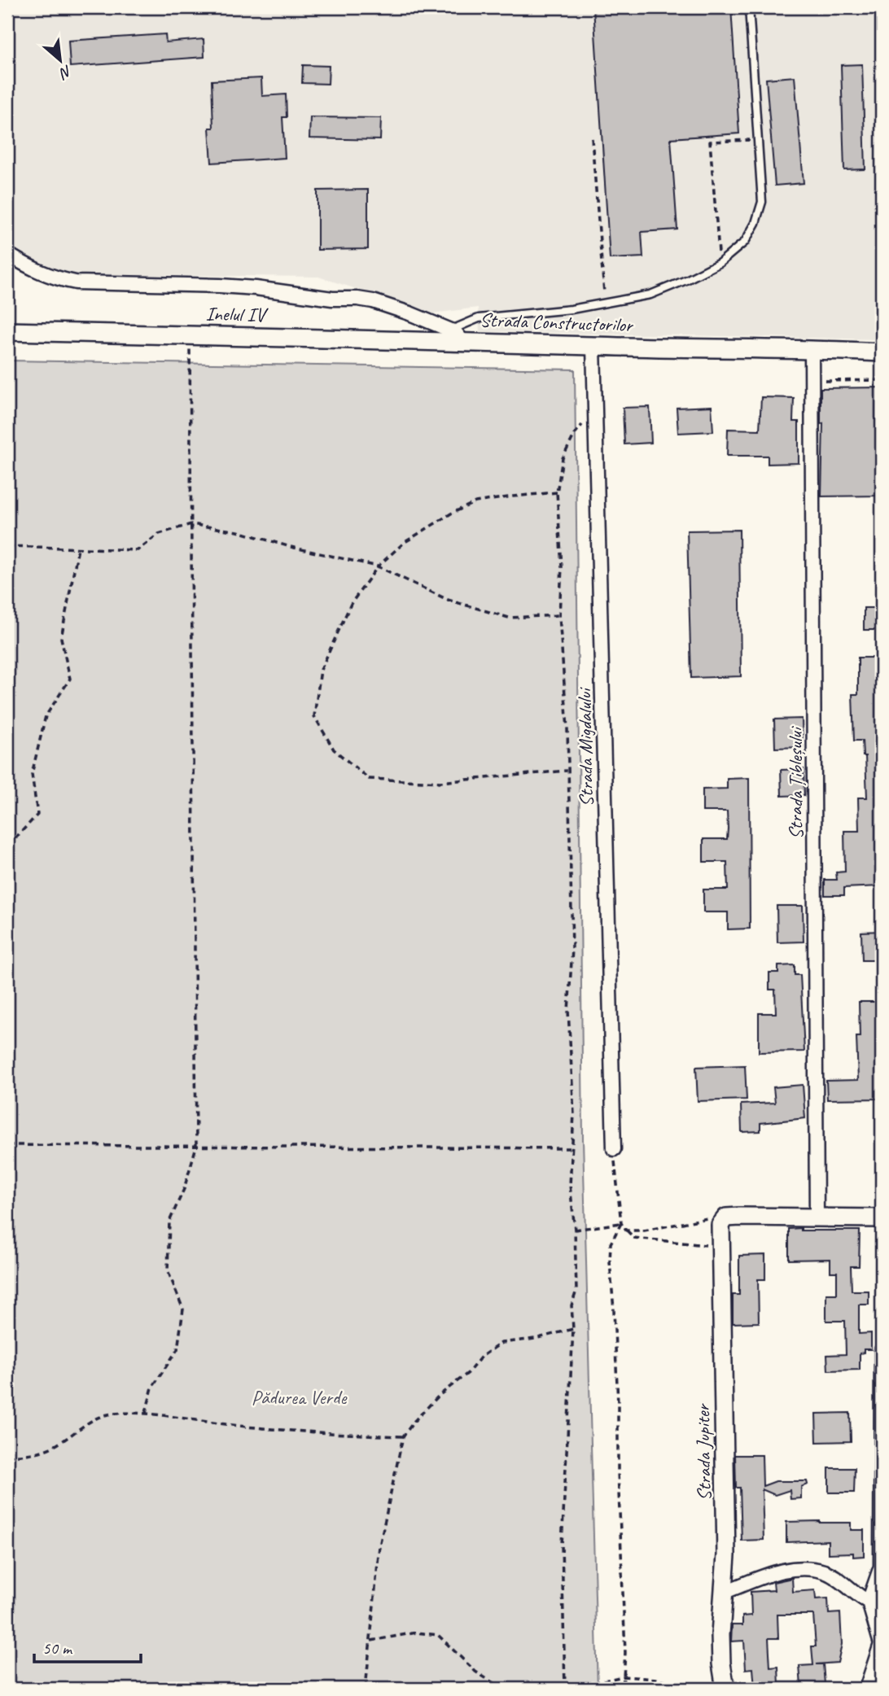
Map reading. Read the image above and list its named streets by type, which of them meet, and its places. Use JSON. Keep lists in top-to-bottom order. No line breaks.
{"streets":{"main road":["Inelul IV","Strada Constructorilor","Strada Jupiter"],"street":["Strada Migdalului","Strada Țibleșului"]},"crossings":[["Inelul IV","Strada Constructorilor"],["Strada Constructorilor","Strada Migdalului"],["Strada Constructorilor","Strada Țibleșului"]],"parks":["Pădurea Verde"],"scale_bar":"50 m","north":"bottom right"}
